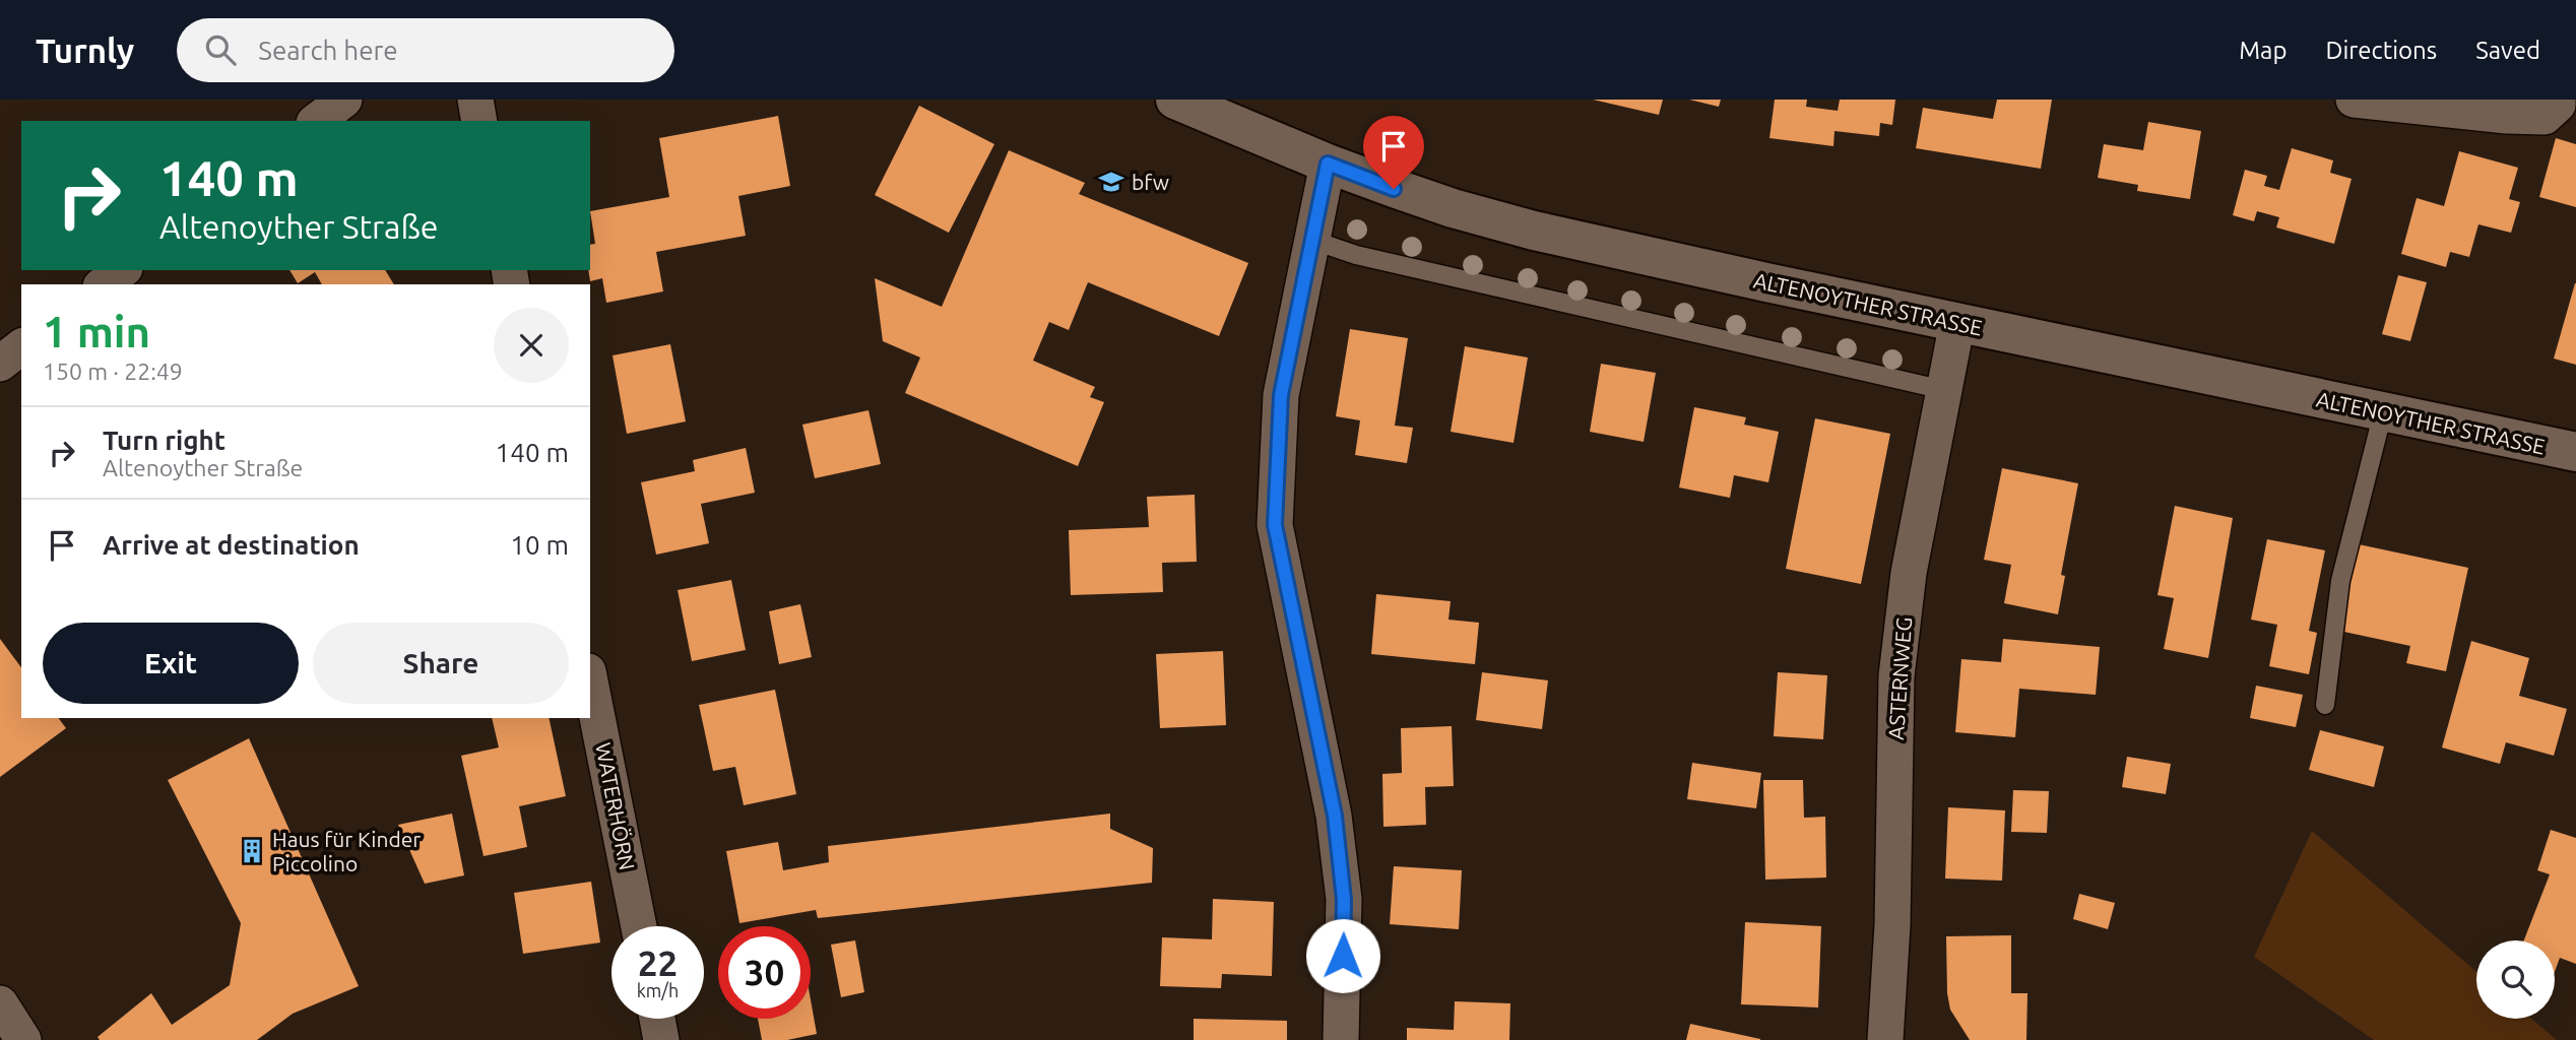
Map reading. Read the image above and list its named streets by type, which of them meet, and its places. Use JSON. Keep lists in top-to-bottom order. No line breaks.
{"streets":{"main road":["ALTENOYTHER STRASSE"],"street":["ASTERNWEG","WATERHÖRN"]},"crossings":[["ALTENOYTHER STRASSE","ASTERNWEG"]],"places":{"school or university":["bfw"],"building":["Haus für Kinder Piccolino"]},"page":{"header":"Turnly","search":"Search here","nav":["Map","Directions","Saved"],"turn":["140 m","Altenoyther Straße"],"heading":["1 min","150 m · 22:49"],"list":[{"name":"Turn right","note":"Altenoyther Straße","value":"140 m"},{"name":"Arrive at destination","value":"10 m"}],"buttons":["Exit","Share"],"speed":"22 km/h","limit":"30"}}
